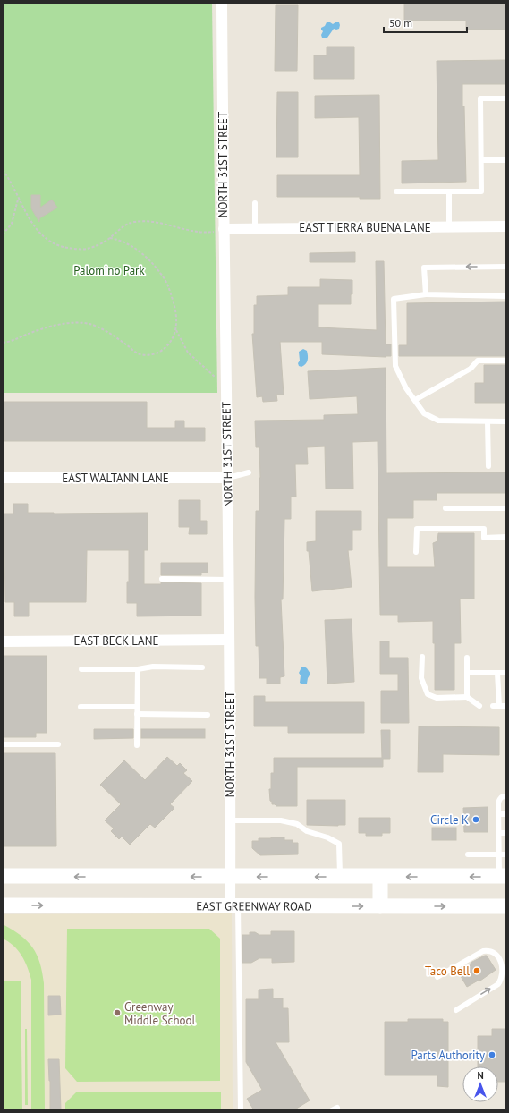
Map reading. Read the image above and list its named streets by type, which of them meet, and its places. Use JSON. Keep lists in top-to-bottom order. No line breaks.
{"streets":{"main road":["EAST GREENWAY ROAD"],"street":["NORTH 31ST STREET","EAST TIERRA BUENA LANE","EAST WALTANN LANE","EAST BECK LANE"]},"crossings":[["NORTH 31ST STREET","EAST TIERRA BUENA LANE"],["NORTH 31ST STREET","EAST WALTANN LANE"],["NORTH 31ST STREET","EAST BECK LANE"],["NORTH 31ST STREET","EAST GREENWAY ROAD"]],"parks":["Palomino Park"],"places":["Circle K","Taco Bell","Greenway Middle School","Parts Authority"],"scale_bar":"50 m","north":"top"}
